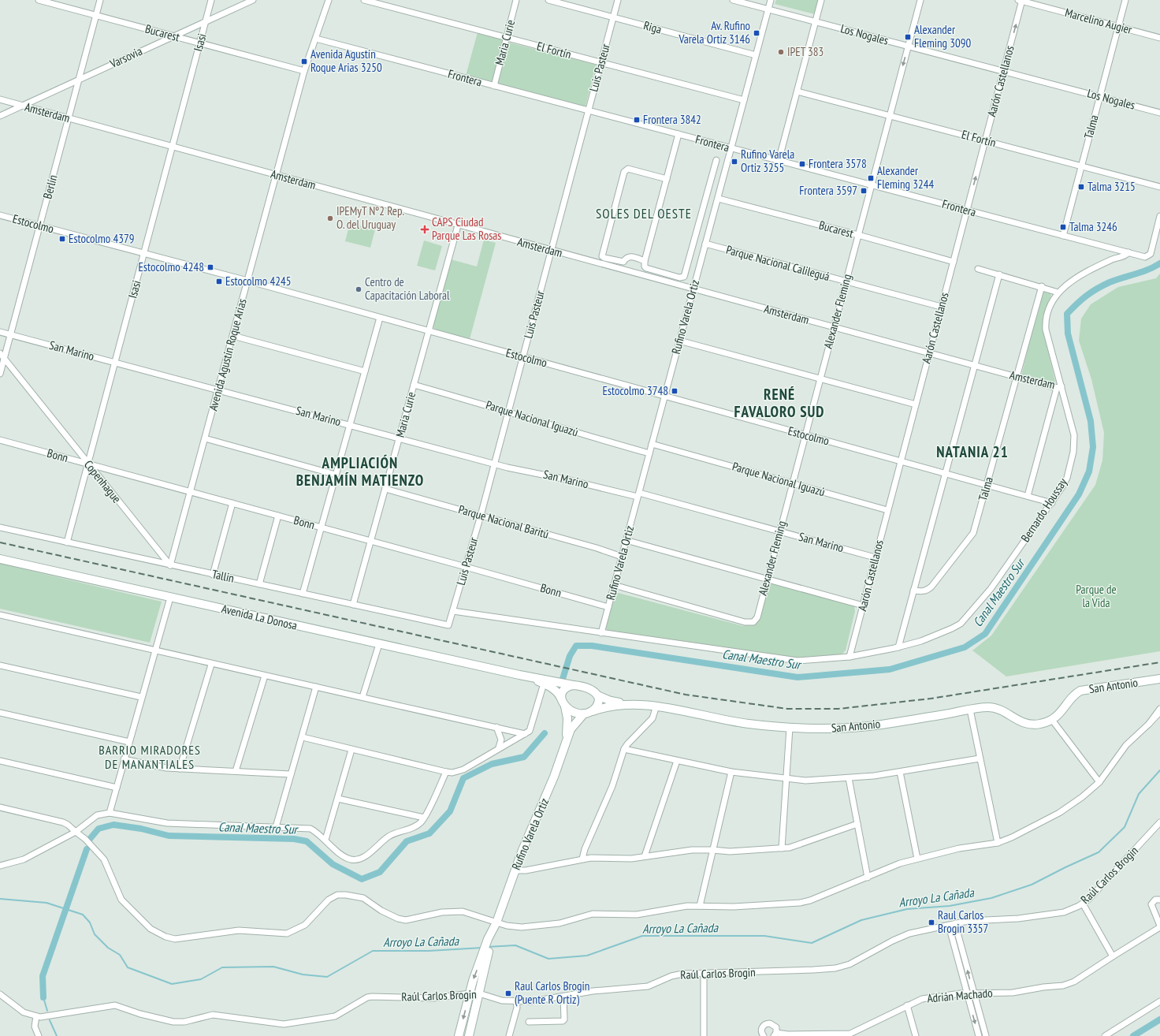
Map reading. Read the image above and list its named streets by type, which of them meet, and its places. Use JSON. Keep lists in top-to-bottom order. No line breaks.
{"streets":{"main road":["Rufino Varela Ortiz","Avenida La Donosa","San Antonio"],"street":["Marcelino Augier","Riga","Bucarest","Los Nogales","Isasi","Maria Curie","El Fortín","Varsovia","Luis Pasteur","Frontera","Aarón Castellanos","Amsterdam","Talma","Berlín","Estocolmo","Parque Nacional Calileguá","Alexander Fleming","San Marino","Avenida Agustín Roque Arias","Parque Nacional Iguazú","Bonn","Copenhague","Bernardo Houssay","Parque Nacional Baritú","Tallin","Raúl Carlos Brogin","Adrián Machado"]},"crossings":[["Marcelino Augier","Aarón Castellanos"],["Marcelino Augier","Talma"],["Riga","Luis Pasteur"],["Riga","Rufino Varela Ortiz"],["Bucarest","Isasi"],["Bucarest","Varsovia"],["Bucarest","Aarón Castellanos"],["Bucarest","Berlín"],["Bucarest","Alexander Fleming"],["Bucarest","Rufino Varela Ortiz"],["Bucarest","Avenida Agustín Roque Arias"],["Los Nogales","Aarón Castellanos"],["Los Nogales","Talma"],["Los Nogales","Alexander Fleming"],["Los Nogales","Rufino Varela Ortiz"],["Isasi","Varsovia"],["Isasi","Amsterdam"],["Isasi","Estocolmo"],["Isasi","San Marino"],["Isasi","Bonn"],["Isasi","Copenhague"],["Isasi","Tallin"],["Maria Curie","El Fortín"],["Maria Curie","Frontera"],["Maria Curie","Amsterdam"],["Maria Curie","Estocolmo"],["Maria Curie","San Marino"],["Maria Curie","Parque Nacional Iguazú"],["Maria Curie","Bonn"],["Maria Curie","Parque Nacional Baritú"],["Maria Curie","Tallin"],["El Fortín","Luis Pasteur"],["El Fortín","Aarón Castellanos"],["El Fortín","Talma"],["El Fortín","Alexander Fleming"],["El Fortín","Rufino Varela Ortiz"],["Varsovia","Amsterdam"],["Varsovia","Berlín"],["Luis Pasteur","Frontera"],["Luis Pasteur","Amsterdam"],["Luis Pasteur","Estocolmo"],["Luis Pasteur","San Marino"],["Luis Pasteur","Parque Nacional Iguazú"],["Luis Pasteur","Bonn"],["Luis Pasteur","Bernardo Houssay"],["Luis Pasteur","Parque Nacional Baritú"],["Luis Pasteur","Tallin"],["Frontera","Aarón Castellanos"],["Frontera","Talma"],["Frontera","Alexander Fleming"],["Frontera","Rufino Varela Ortiz"],["Frontera","Avenida Agustín Roque Arias"],["Frontera","Bernardo Houssay"],["Aarón Castellanos","Amsterdam"],["Aarón Castellanos","Estocolmo"],["Aarón Castellanos","Parque Nacional Calileguá"],["Aarón Castellanos","San Marino"],["Aarón Castellanos","Parque Nacional Iguazú"],["Aarón Castellanos","Bernardo Houssay"],["Amsterdam","Talma"],["Amsterdam","Berlín"],["Amsterdam","Alexander Fleming"],["Amsterdam","Rufino Varela Ortiz"],["Amsterdam","Avenida Agustín Roque Arias"],["Amsterdam","Bernardo Houssay"],["Talma","Estocolmo"],["Berlín","Estocolmo"],["Berlín","San Marino"],["Berlín","Copenhague"],["Estocolmo","Alexander Fleming"],["Estocolmo","Rufino Varela Ortiz"],["Estocolmo","Avenida Agustín Roque Arias"],["Estocolmo","Bernardo Houssay"],["Parque Nacional Calileguá","Alexander Fleming"],["Parque Nacional Calileguá","Rufino Varela Ortiz"],["Alexander Fleming","Rufino Varela Ortiz"],["Alexander Fleming","San Marino"],["Alexander Fleming","Parque Nacional Iguazú"],["Rufino Varela Ortiz","San Marino"],["Rufino Varela Ortiz","Parque Nacional Iguazú"],["Rufino Varela Ortiz","Bonn"],["Rufino Varela Ortiz","Bernardo Houssay"],["Rufino Varela Ortiz","Parque Nacional Baritú"],["Rufino Varela Ortiz","Avenida La Donosa"],["Rufino Varela Ortiz","San Antonio"],["San Marino","Avenida Agustín Roque Arias"],["Avenida Agustín Roque Arias","Bonn"],["Avenida Agustín Roque Arias","Copenhague"],["Avenida Agustín Roque Arias","Tallin"],["Bonn","Copenhague"],["Copenhague","Tallin"],["Avenida La Donosa","San Antonio"]],"districts":["SOLES DEL OESTE","RENÉ FAVALORO SUD","NATANIA 21","AMPLIACIÓN BENJAMÍN MATIENZO","BARRIO MIRADORES DE MANANTIALES"],"water":["Canal Maestro Sur","Arroyo La Cañada"],"parks":["Parque de la Vida"],"places":{"transit":["Av. Rufino Varela Ortiz 3146","Alexander Fleming 3090","Avenida Agustín Roque Arias 3250","Frontera 3842","Rufino Varela Ortiz 3255","Frontera 3578","Alexander Fleming 3244","Talma 3215","Frontera 3597","Talma 3246","Estocolmo 4379","Estocolmo 4248","Estocolmo 4245","Estocolmo 3748","Raul Carlos Brogin 3357","Raul Carlos Brogin (Puente R Ortiz)"],"other":["IPET 383","IPEMyT Nº2 Rep. O. del Uruguay","Centro de Capacitación Laboral"],"health":["CAPS Ciudad Parque Las Rosas"]}}
